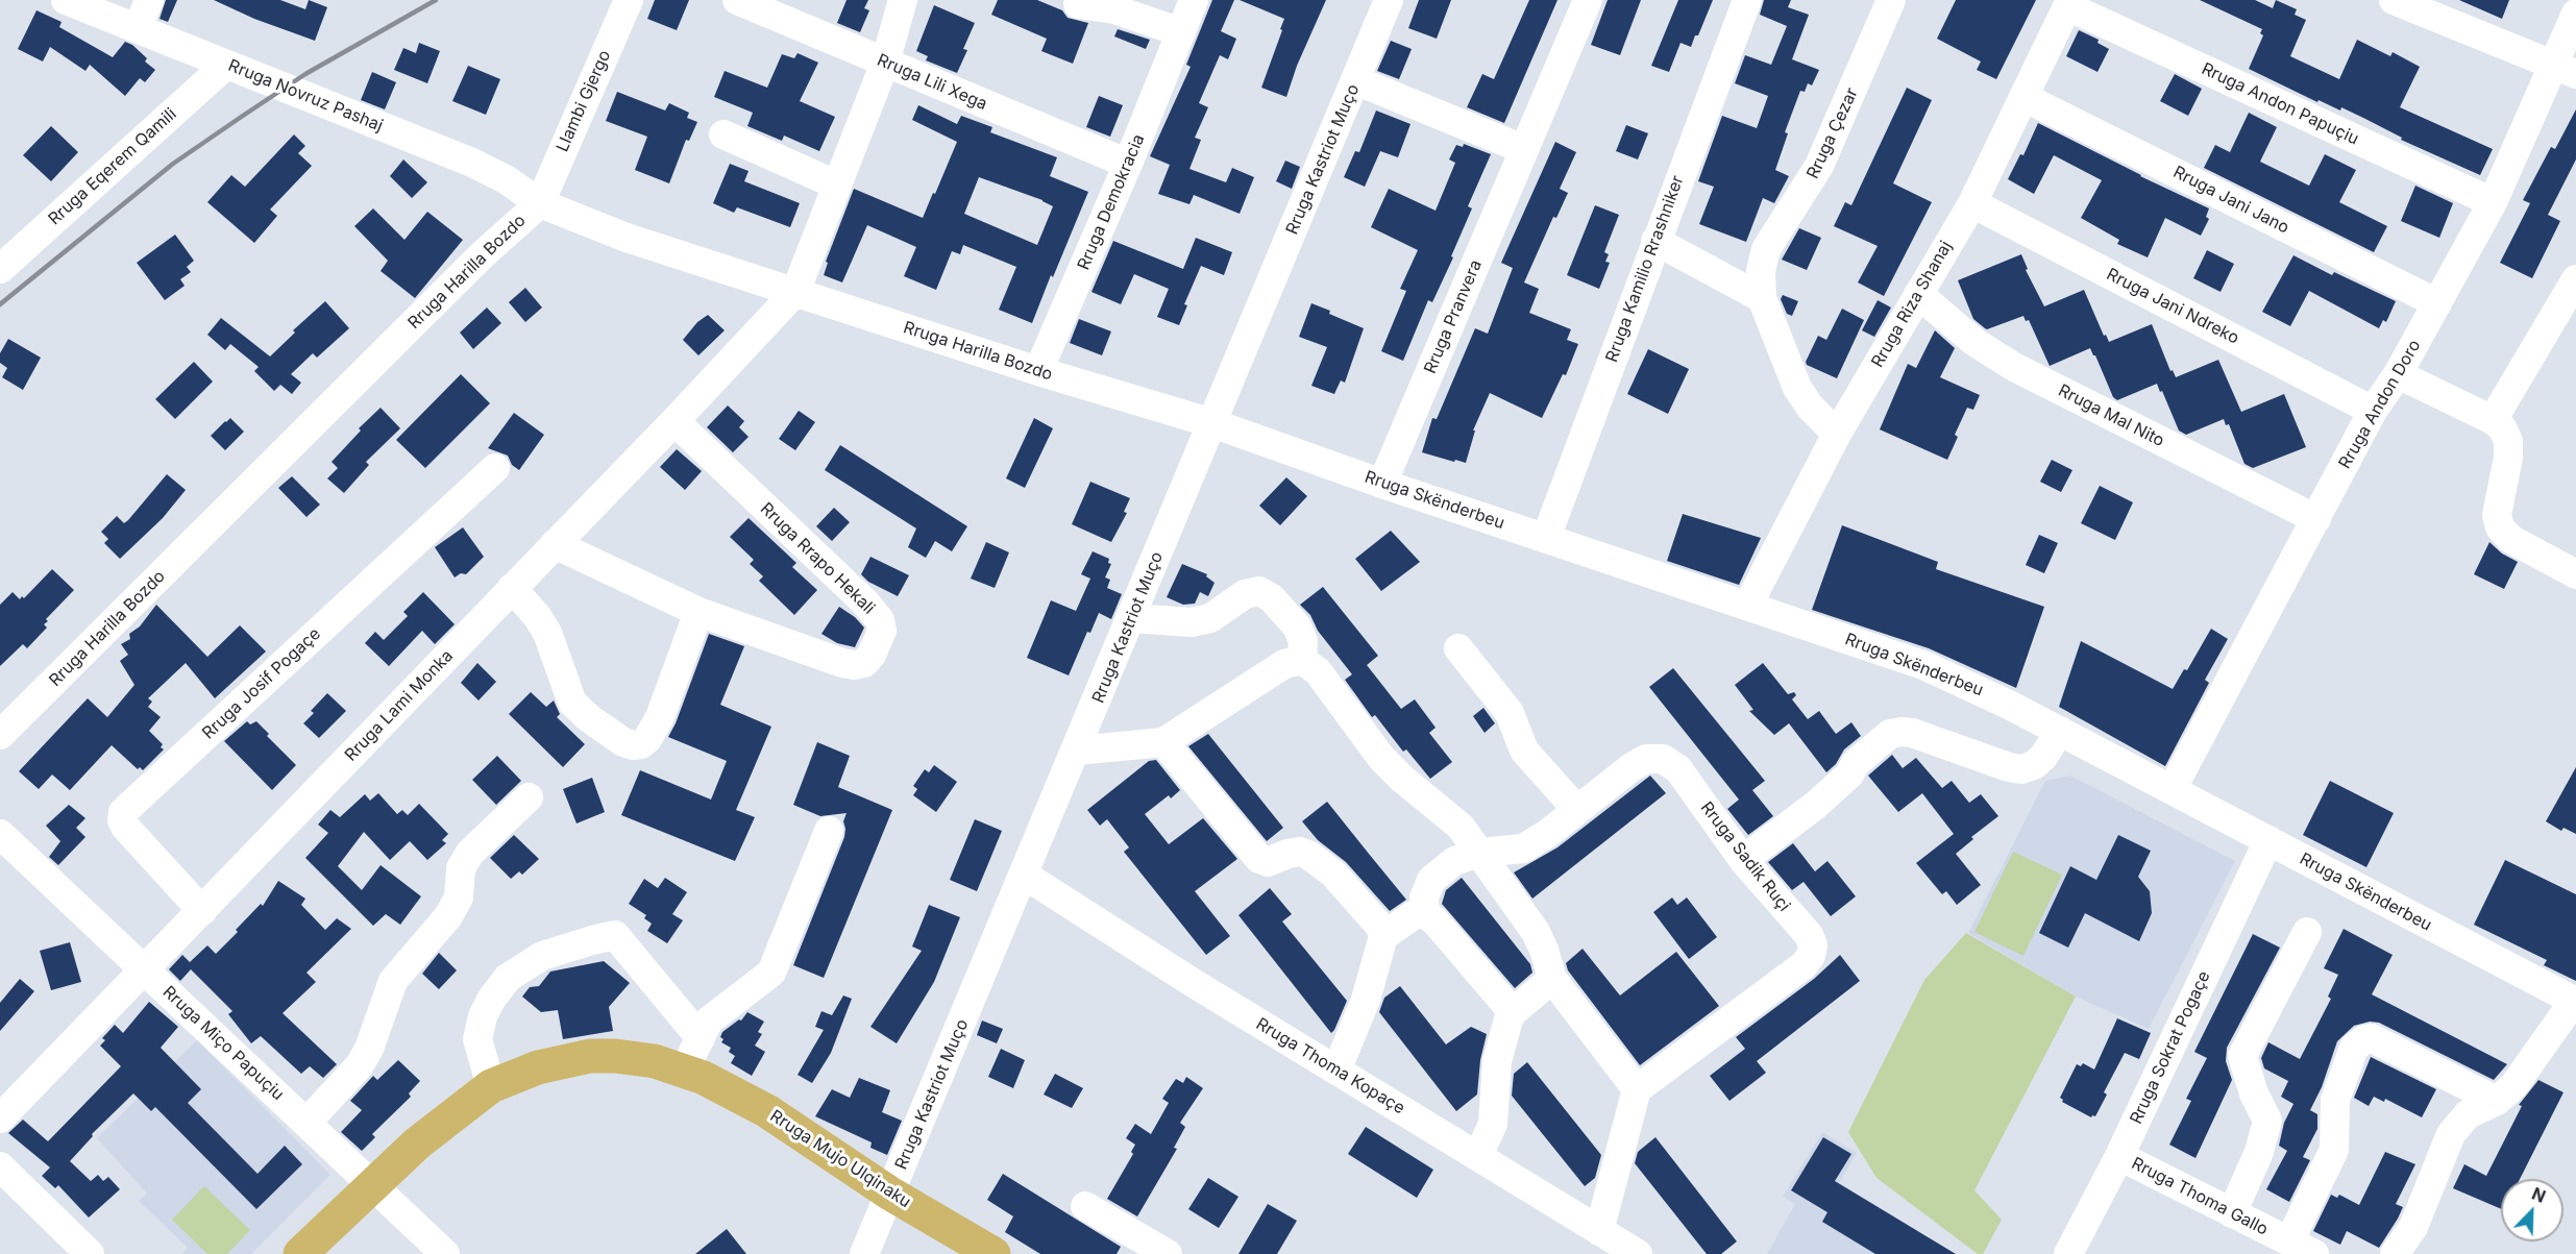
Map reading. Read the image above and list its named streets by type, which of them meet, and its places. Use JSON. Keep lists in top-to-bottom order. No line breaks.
{"streets":{"main road":["Rruga Mujo Ulqinaku"],"street":["Rruga Lili Xega","Rruga Novruz Pashaj","Llambi Gjergo","Rruga Andon Papuçiu","Rruga Çezar","Rruga Kastriot Muço","Rruga Eqerem Qamili","Rruga Jani Jano","Rruga Demokracia","Rruga Kamilio Rrashniker","Rruga Harilla Bozdo","Rruga Riza Shanaj","Rruga Jani Ndreko","Rruga Pranvera","Rruga Andon Doro","Rruga Mal Nito","Rruga Skënderbeu","Rruga Rrapo Hekali","Rruga Josif Pogaçe","Rruga Lami Monka","Rruga Sadik Ruçi","Rruga Miço Papuçiu","Rruga Sokrat Pogaçe","Rruga Thoma Kopaçe","Rruga Thoma Gallo"]},"crossings":[["Rruga Lili Xega","Rruga Demokracia"],["Rruga Novruz Pashaj","Llambi Gjergo"],["Rruga Novruz Pashaj","Rruga Eqerem Qamili"],["Rruga Novruz Pashaj","Rruga Harilla Bozdo"],["Llambi Gjergo","Rruga Harilla Bozdo"],["Rruga Andon Papuçiu","Rruga Riza Shanaj"],["Rruga Andon Papuçiu","Rruga Andon Doro"],["Rruga Çezar","Rruga Riza Shanaj"],["Rruga Kastriot Muço","Rruga Harilla Bozdo"],["Rruga Kastriot Muço","Rruga Skënderbeu"],["Rruga Kastriot Muço","Rruga Thoma Kopaçe"],["Rruga Kastriot Muço","Rruga Mujo Ulqinaku"],["Rruga Jani Jano","Rruga Riza Shanaj"],["Rruga Jani Jano","Rruga Andon Doro"],["Rruga Demokracia","Rruga Harilla Bozdo"],["Rruga Kamilio Rrashniker","Rruga Skënderbeu"],["Rruga Harilla Bozdo","Rruga Skënderbeu"],["Rruga Harilla Bozdo","Rruga Lami Monka"],["Rruga Riza Shanaj","Rruga Jani Ndreko"],["Rruga Riza Shanaj","Rruga Mal Nito"],["Rruga Riza Shanaj","Rruga Skënderbeu"],["Rruga Jani Ndreko","Rruga Andon Doro"],["Rruga Pranvera","Rruga Skënderbeu"],["Rruga Andon Doro","Rruga Mal Nito"],["Rruga Andon Doro","Rruga Skënderbeu"],["Rruga Skënderbeu","Rruga Sokrat Pogaçe"],["Rruga Rrapo Hekali","Rruga Lami Monka"],["Rruga Josif Pogaçe","Rruga Lami Monka"],["Rruga Lami Monka","Rruga Miço Papuçiu"],["Rruga Miço Papuçiu","Rruga Mujo Ulqinaku"],["Rruga Sokrat Pogaçe","Rruga Thoma Gallo"]],"north":"top right"}
